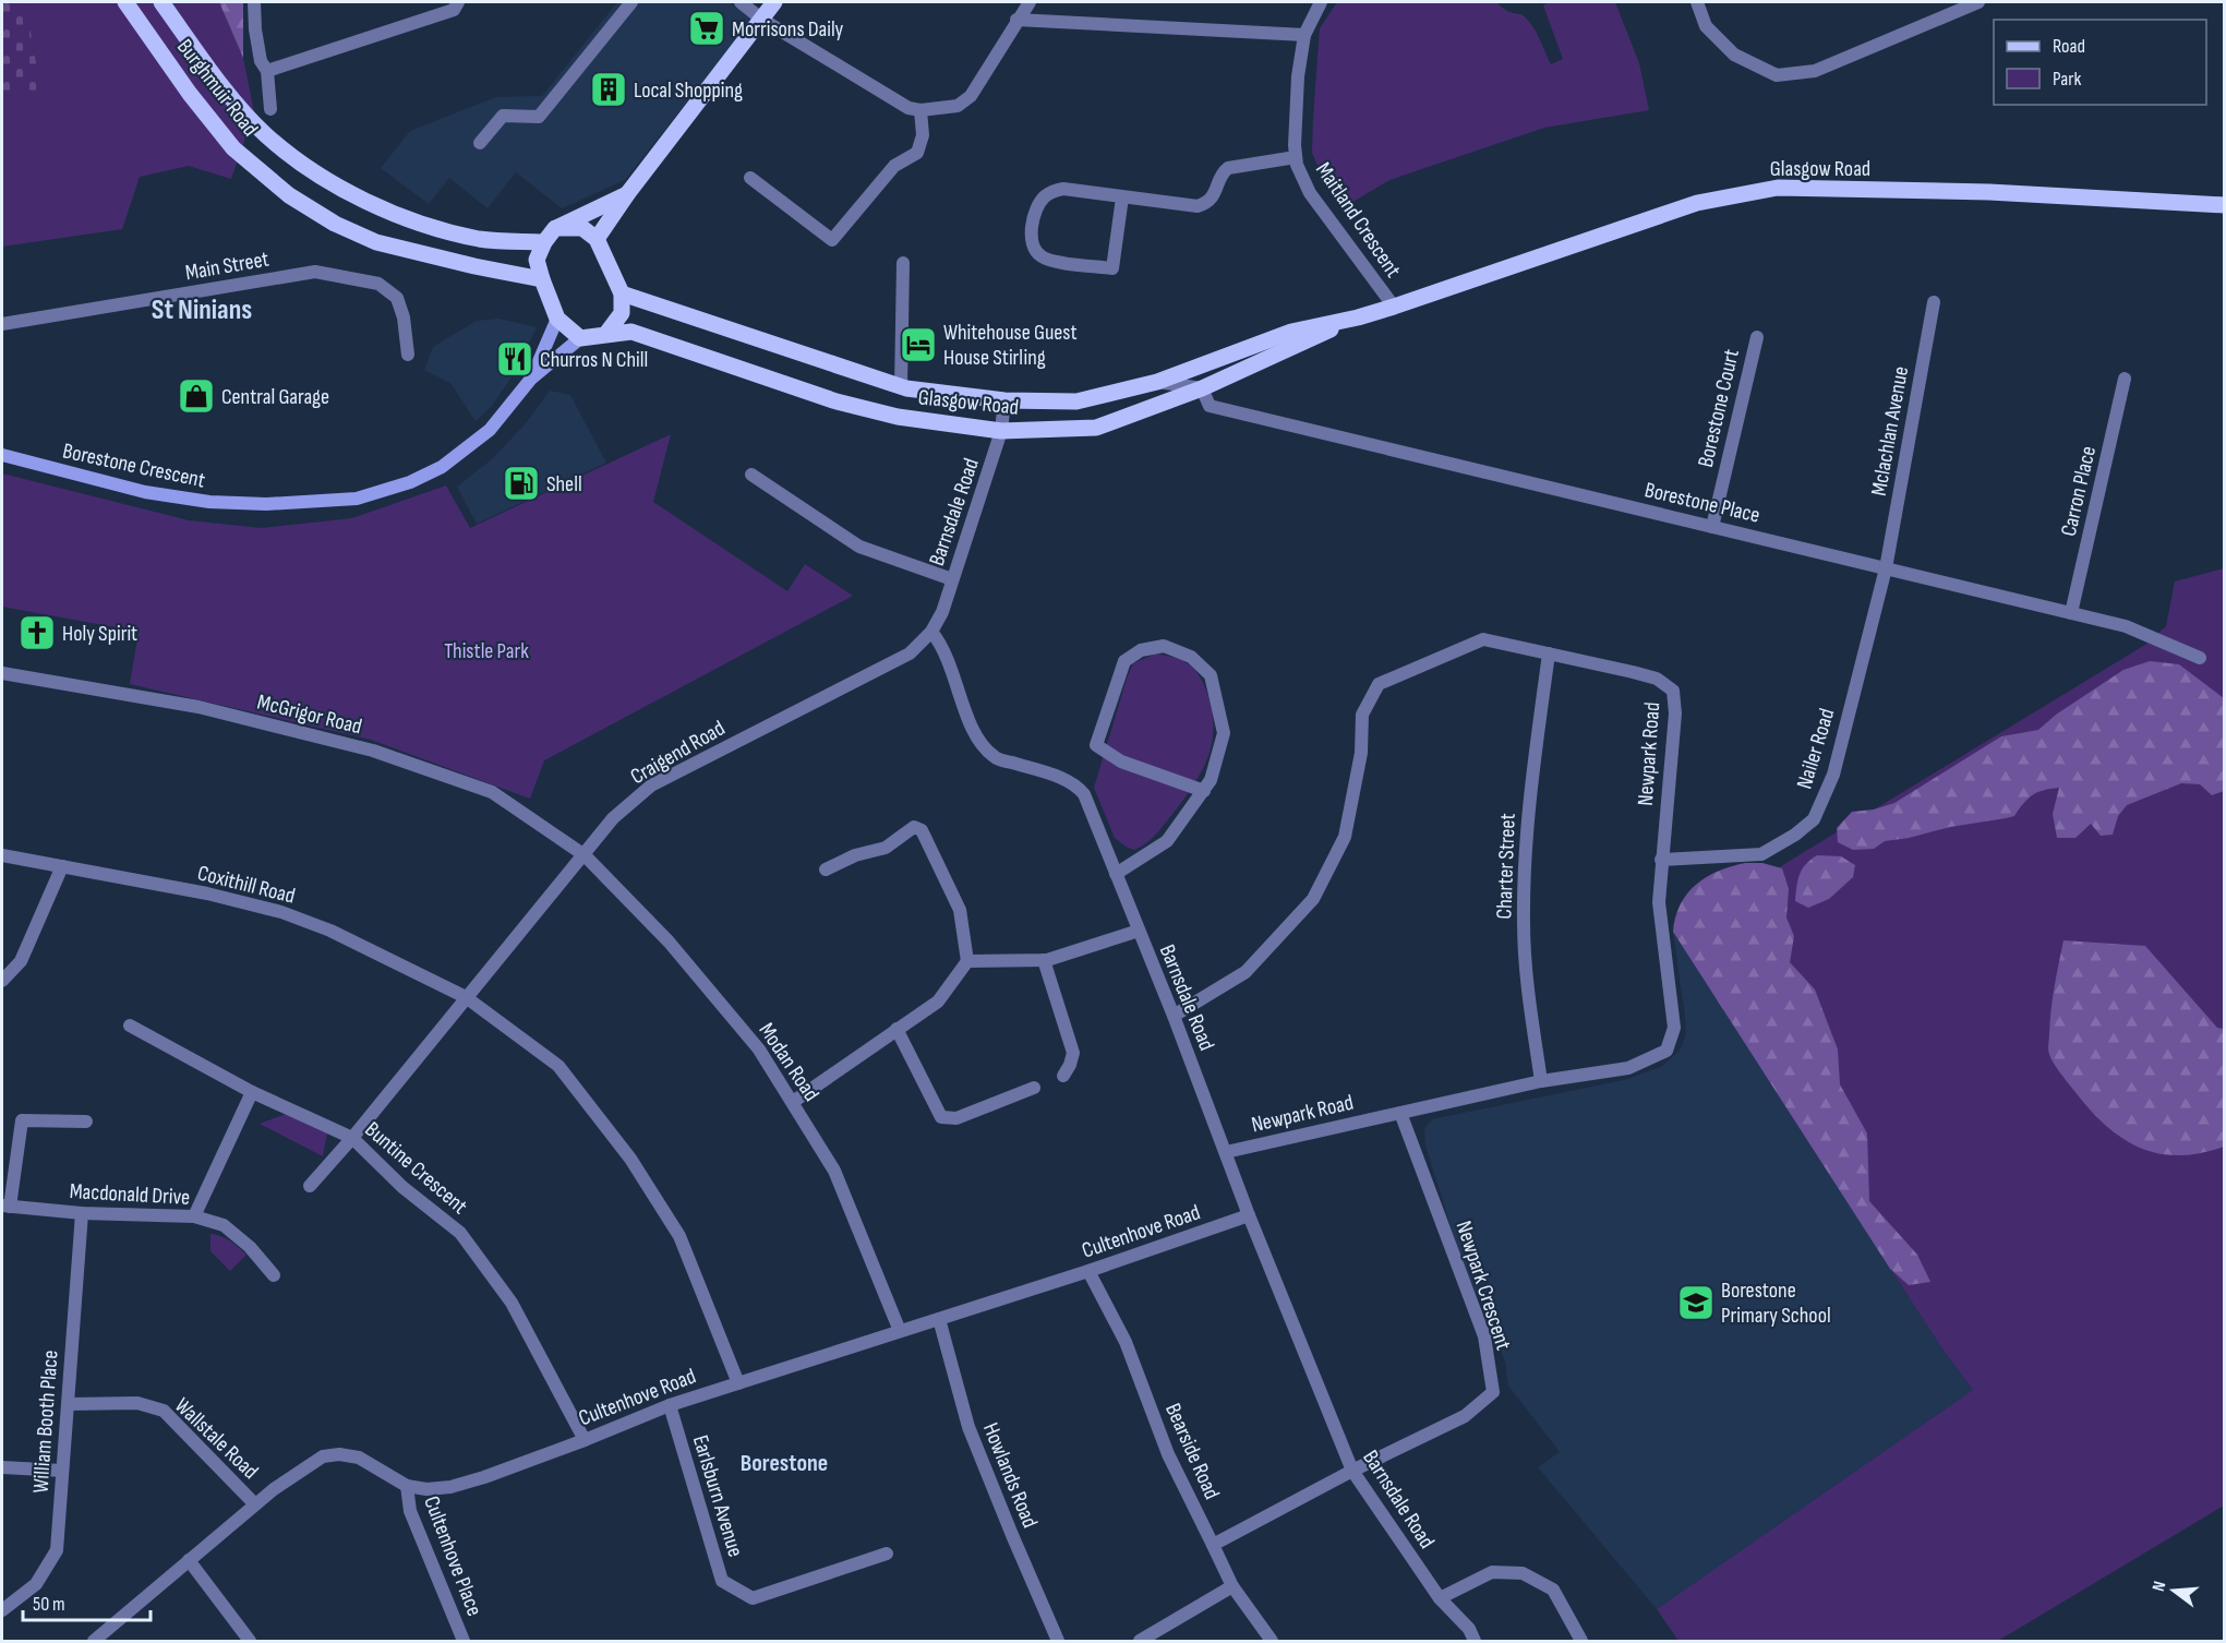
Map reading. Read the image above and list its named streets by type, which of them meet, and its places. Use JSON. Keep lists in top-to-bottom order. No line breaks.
{"streets":{"main road":["Burghmuir Road","Glasgow Road","Borestone Crescent"],"street":["Maitland Crescent","Main Street","Borestone Court","Mclachlan Avenue","Carron Place","Borestone Place","Barnsdale Road","McGrigor Road","Nailer Road","Craigend Road","Newpark Road","Charter Street","Coxithill Road","Modan Road","Buntine Crescent","Macdonald Drive","Cultenhove Road","Newpark Crescent","William Booth Place","Wallstale Road","Bearside Road","Howlands Road","Earlsburn Avenue","Cultenhove Place"]},"crossings":[["Burghmuir Road","Glasgow Road"],["Burghmuir Road","Borestone Crescent"],["Glasgow Road","Maitland Crescent"],["Glasgow Road","Borestone Crescent"],["Glasgow Road","Borestone Place"],["Glasgow Road","Barnsdale Road"],["Borestone Court","Borestone Place"],["Mclachlan Avenue","Borestone Place"],["Mclachlan Avenue","Nailer Road"],["Carron Place","Borestone Place"],["Borestone Place","Nailer Road"],["Barnsdale Road","Craigend Road"],["Barnsdale Road","Newpark Road"],["Barnsdale Road","Cultenhove Road"],["Barnsdale Road","Newpark Crescent"],["McGrigor Road","Craigend Road"],["McGrigor Road","Modan Road"],["Nailer Road","Newpark Road"],["Craigend Road","Coxithill Road"],["Craigend Road","Modan Road"],["Craigend Road","Buntine Crescent"],["Newpark Road","Charter Street"],["Newpark Road","Newpark Crescent"],["Coxithill Road","Cultenhove Road"],["Modan Road","Cultenhove Road"],["Buntine Crescent","Cultenhove Road"],["Macdonald Drive","William Booth Place"],["Cultenhove Road","Wallstale Road"],["Cultenhove Road","Bearside Road"],["Cultenhove Road","Howlands Road"],["Cultenhove Road","Earlsburn Avenue"],["Cultenhove Road","Cultenhove Place"],["Newpark Crescent","Bearside Road"],["William Booth Place","Wallstale Road"]],"districts":["St Ninians","Borestone"],"parks":["Thistle Park"],"places":{"supermarket":["Morrisons Daily"],"building":["Local Shopping"],"hotel":["Whitehouse Guest House Stirling"],"restaurant":["Churros N Chill"],"shop":["Central Garage"],"fuel station":["Shell"],"church":["Holy Spirit"],"school or university":["Borestone Primary School"]},"legend":["Road","Park"],"scale_bar":"50 m","north":"left"}
